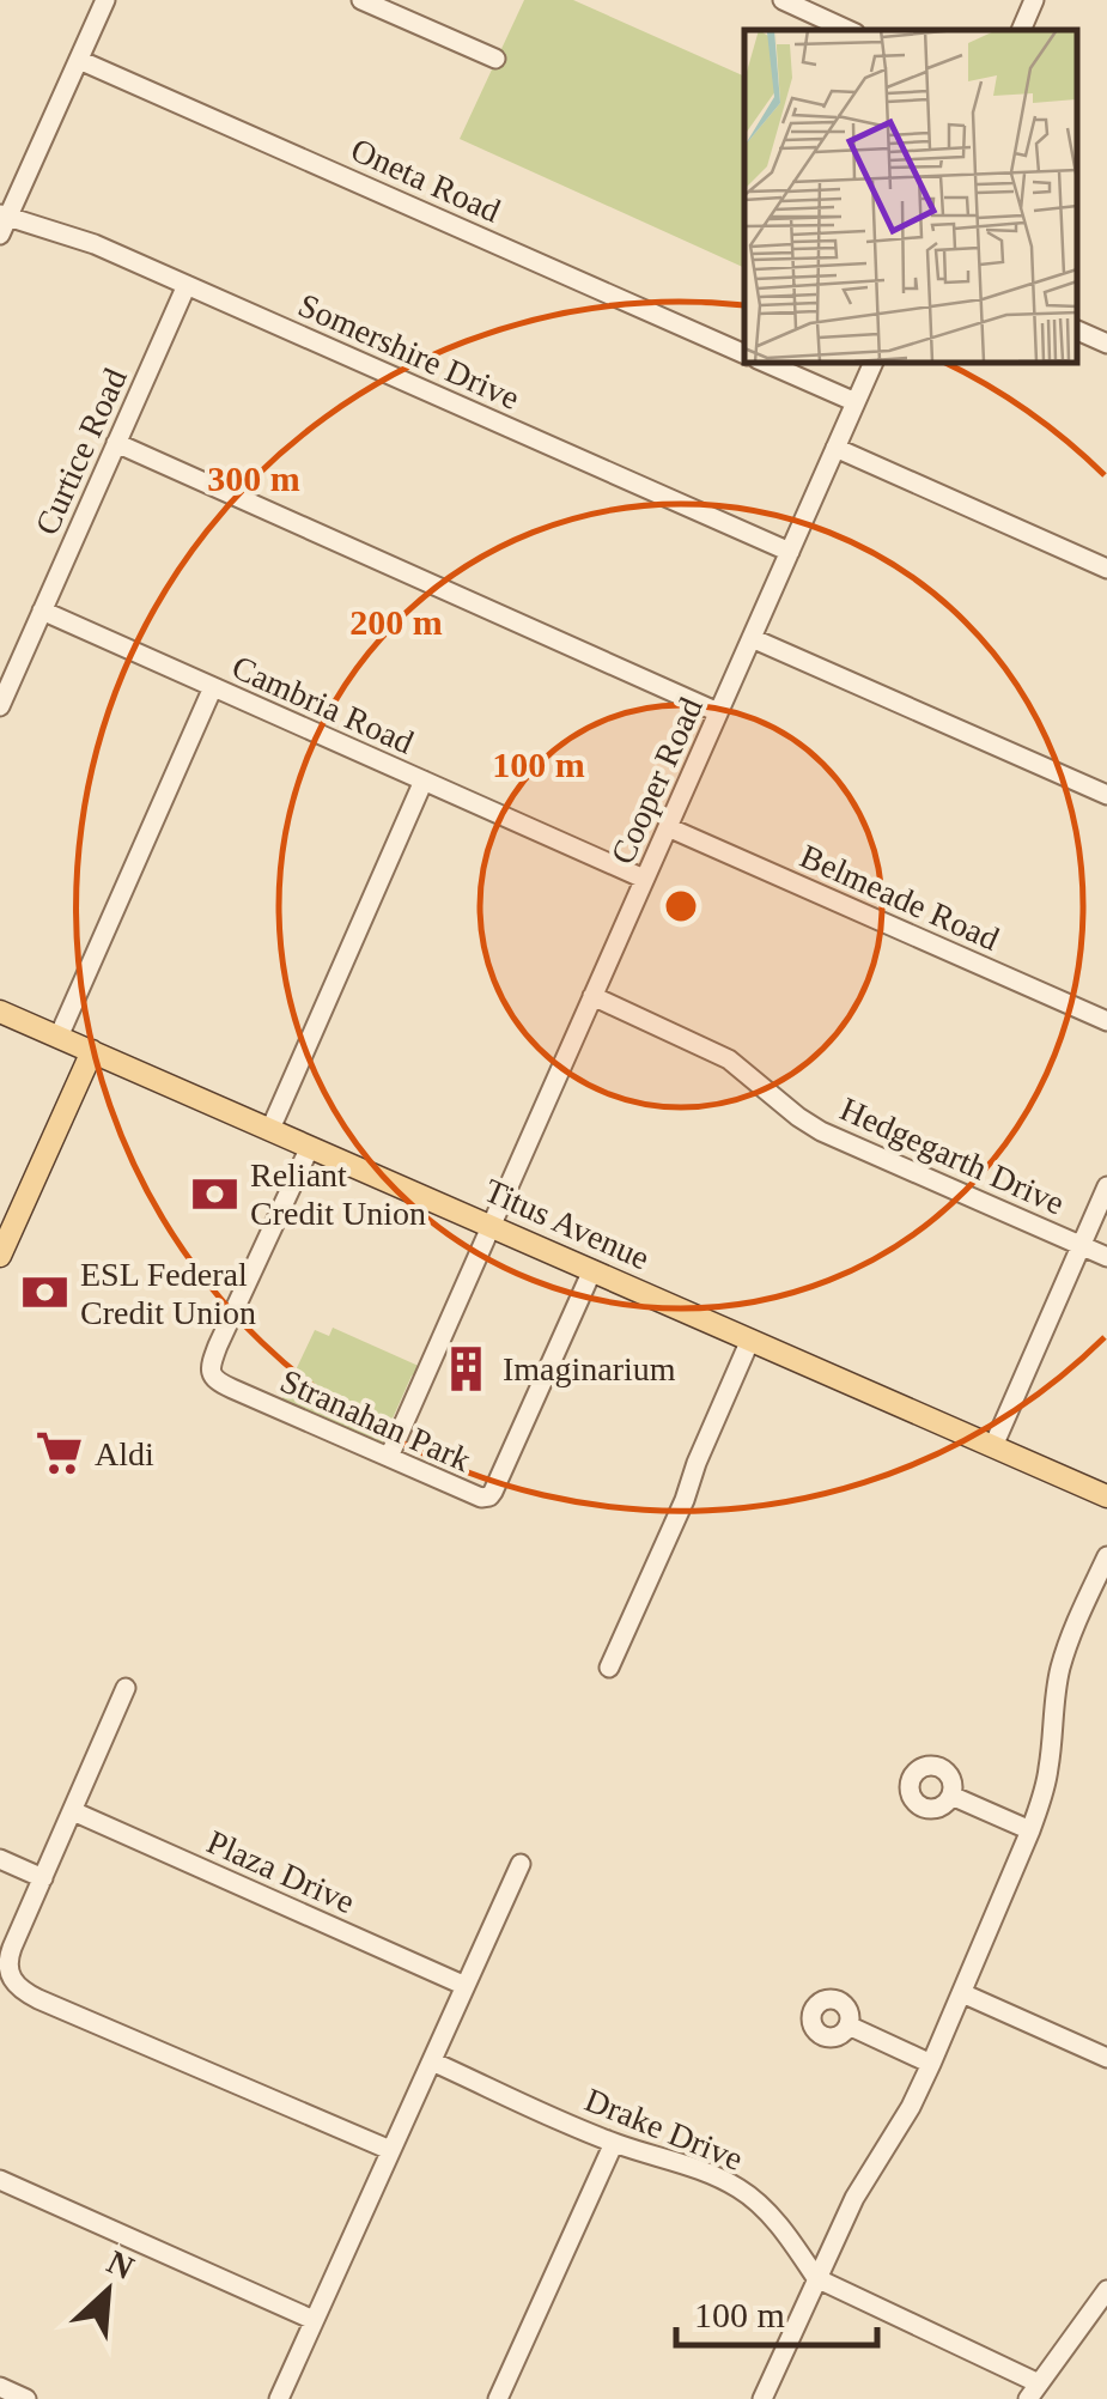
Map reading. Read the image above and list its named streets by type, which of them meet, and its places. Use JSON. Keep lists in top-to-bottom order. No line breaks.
{"streets":{"main road":["Titus Avenue"],"street":["Oneta Road","Somershire Drive","Curtice Road","Cambria Road","Cooper Road","Belmeade Road","Hedgegarth Drive","Stranahan Park","Plaza Drive","Drake Drive"]},"crossings":[["Somershire Drive","Curtice Road"],["Somershire Drive","Cooper Road"],["Curtice Road","Cambria Road"],["Cambria Road","Cooper Road"],["Cooper Road","Belmeade Road"],["Cooper Road","Hedgegarth Drive"],["Cooper Road","Titus Avenue"],["Cooper Road","Stranahan Park"],["Titus Avenue","Stranahan Park"]],"places":{"bank":["Reliant Credit Union","ESL Federal Credit Union"],"building":["Imaginarium"],"supermarket":["Aldi"]},"scale_bar":"100 m","north":"top right","rings":["300 m","200 m","100 m"]}
